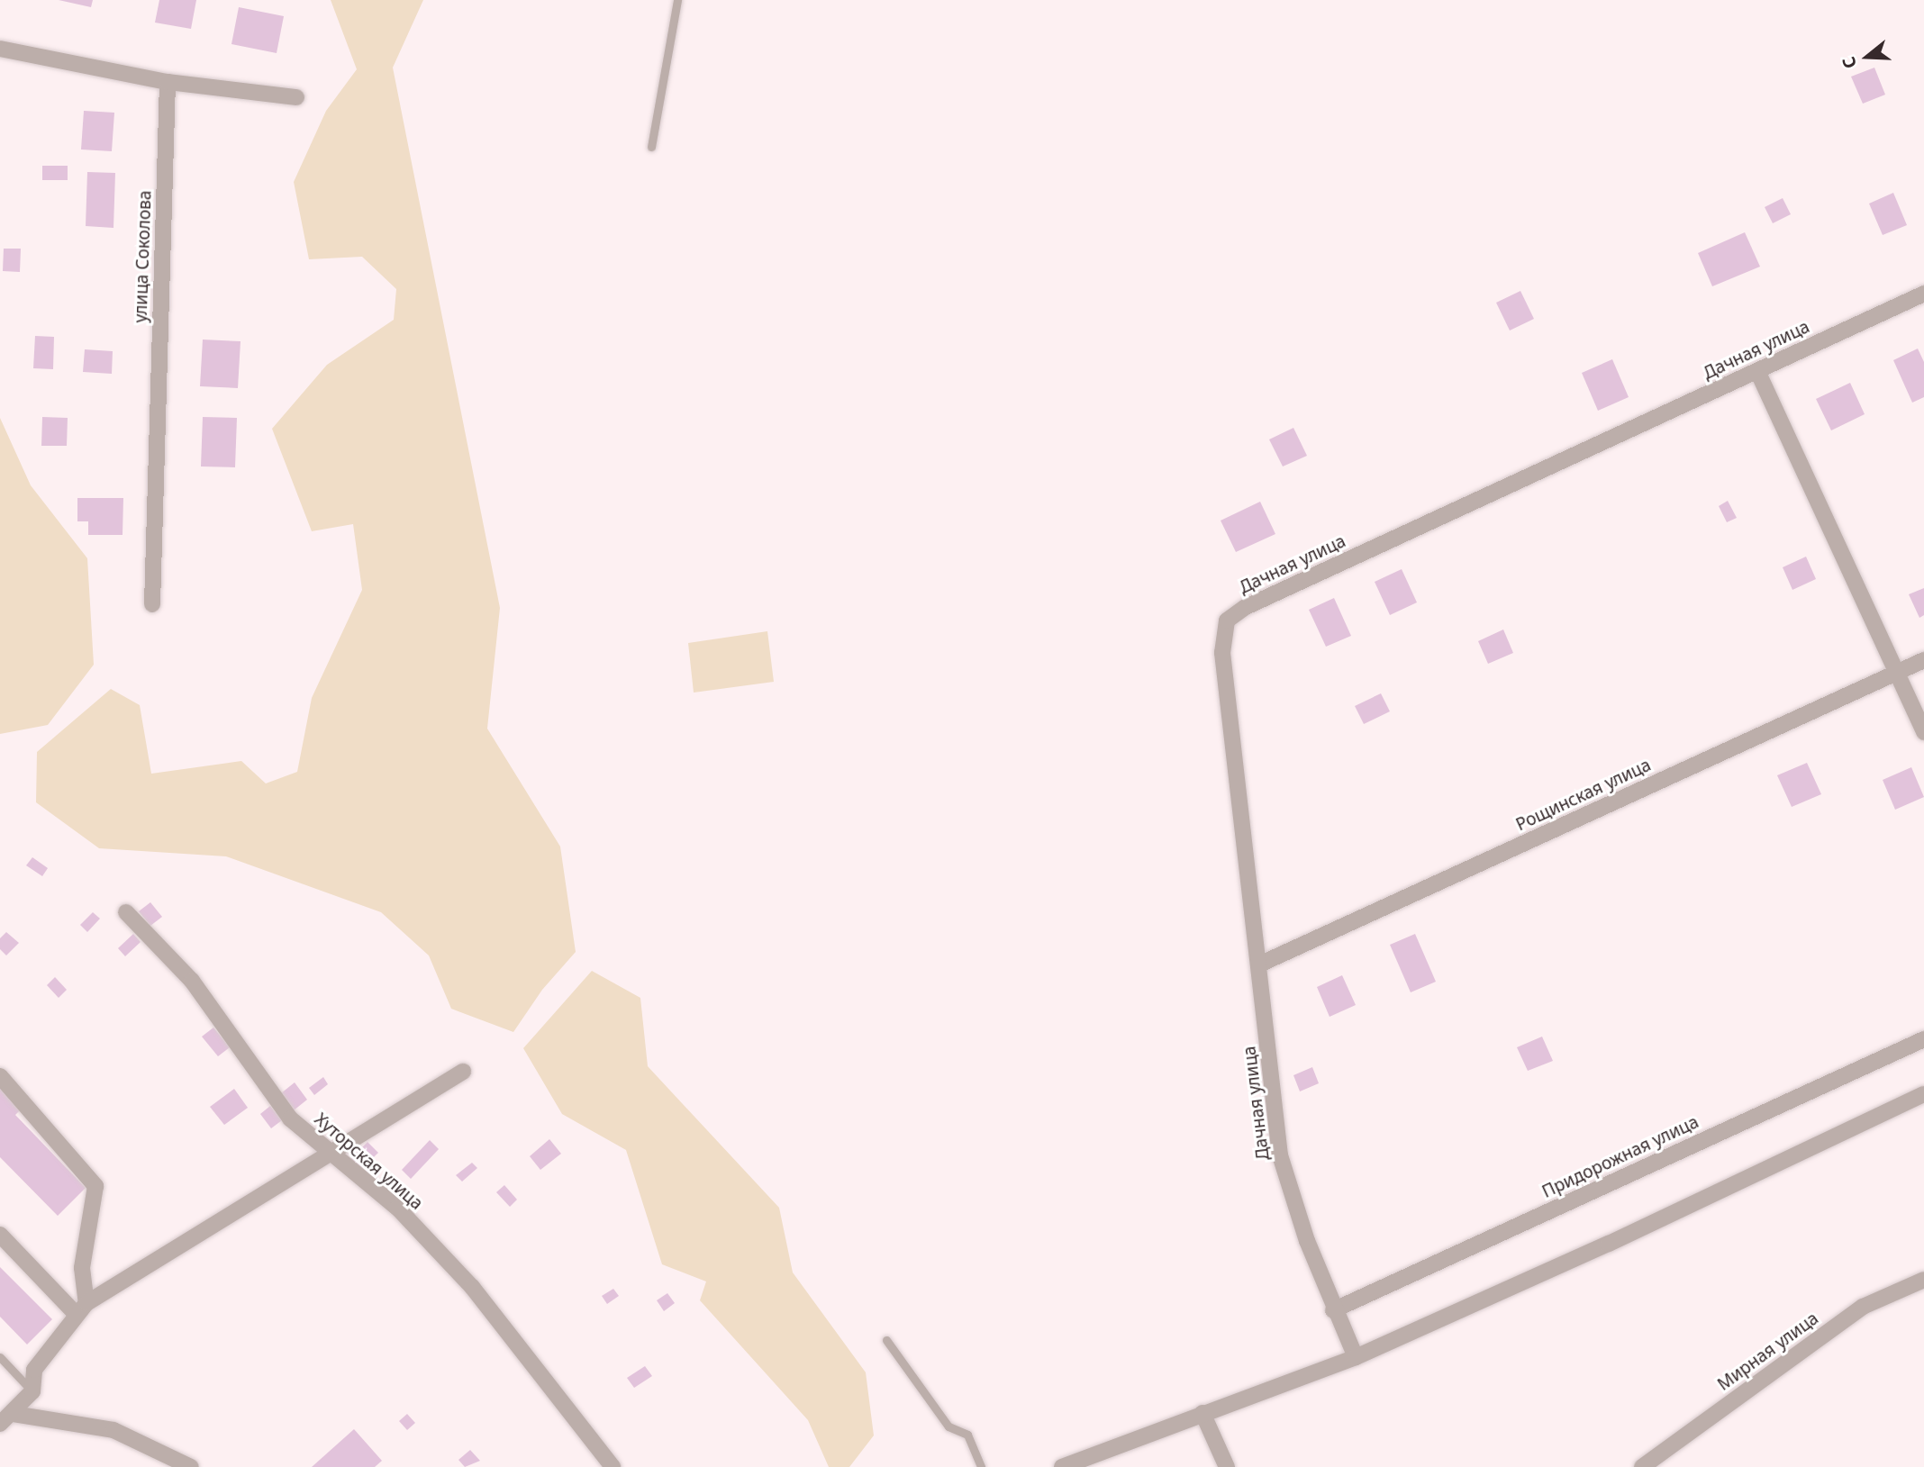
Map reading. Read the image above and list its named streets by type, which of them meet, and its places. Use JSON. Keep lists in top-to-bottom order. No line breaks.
{"streets":{"street":["улица Соколова","Дачная улица","Рощинская улица","Придорожная улица","Хуторская улица","Мирная улица"]},"crossings":[["Дачная улица","Рощинская улица"],["Дачная улица","Придорожная улица"]],"north":"left"}
